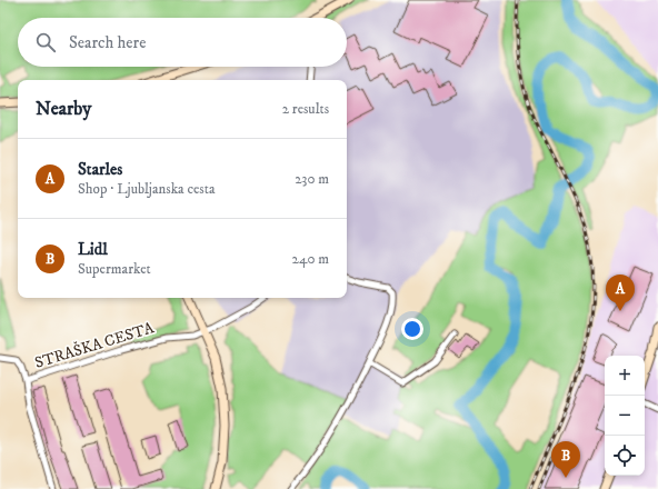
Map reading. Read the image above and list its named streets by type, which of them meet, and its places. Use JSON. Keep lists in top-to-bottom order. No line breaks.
{"streets":{"street":["STRAŠKA CESTA"]},"page":{"search":"Search here","heading":["Nearby","2 results"],"list":[{"mark":"A","name":"Starles","note":"Shop · Ljubljanska cesta","value":"230 m"},{"mark":"B","name":"Lidl","note":"Supermarket","value":"240 m"}],"pins":["A","B"],"map_buttons":["+","−"]}}
